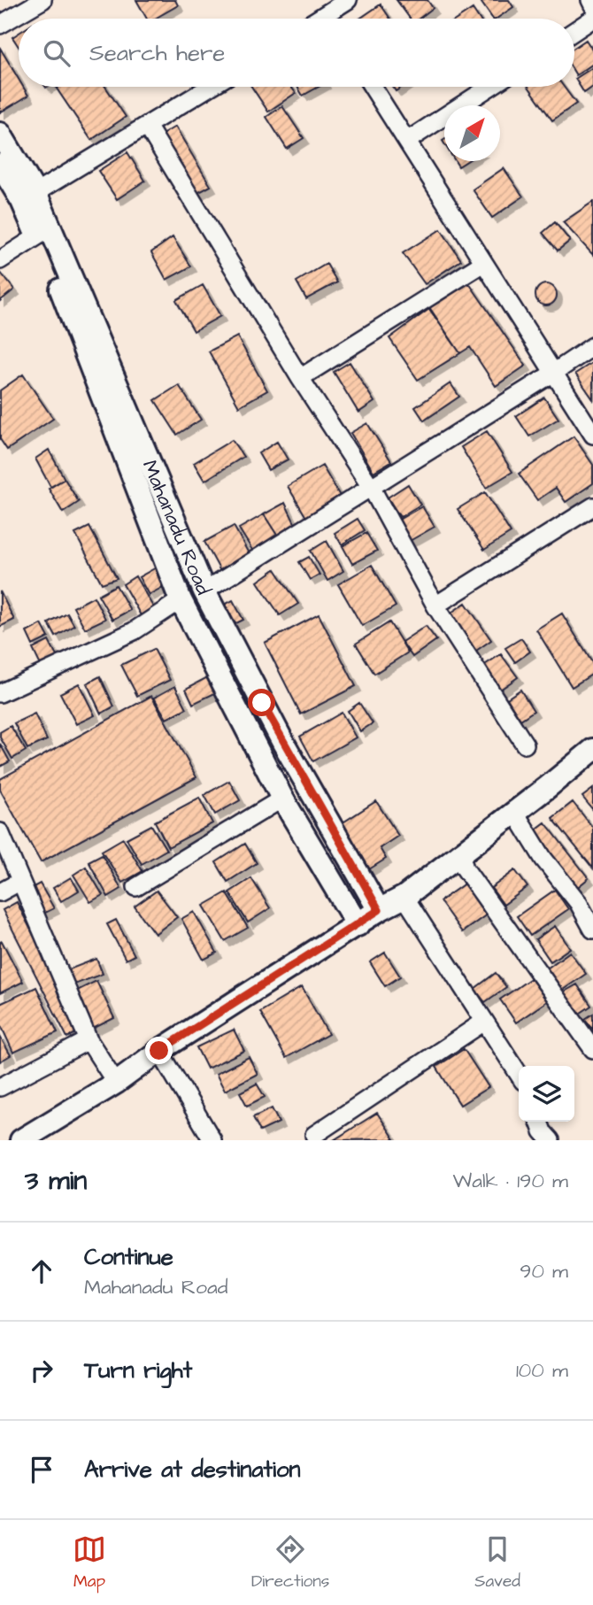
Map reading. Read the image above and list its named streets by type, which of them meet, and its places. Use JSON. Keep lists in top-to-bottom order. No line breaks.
{"streets":{"street":["Mahanadu Road"]},"north":"top right","page":{"search":"Search here","heading":["3 min","Walk · 190 m"],"list":[["Continue","Mahanadu Road","90 m"],["Turn right","100 m"],"Arrive at destination"],"nav":["Map","Directions","Saved"]}}
